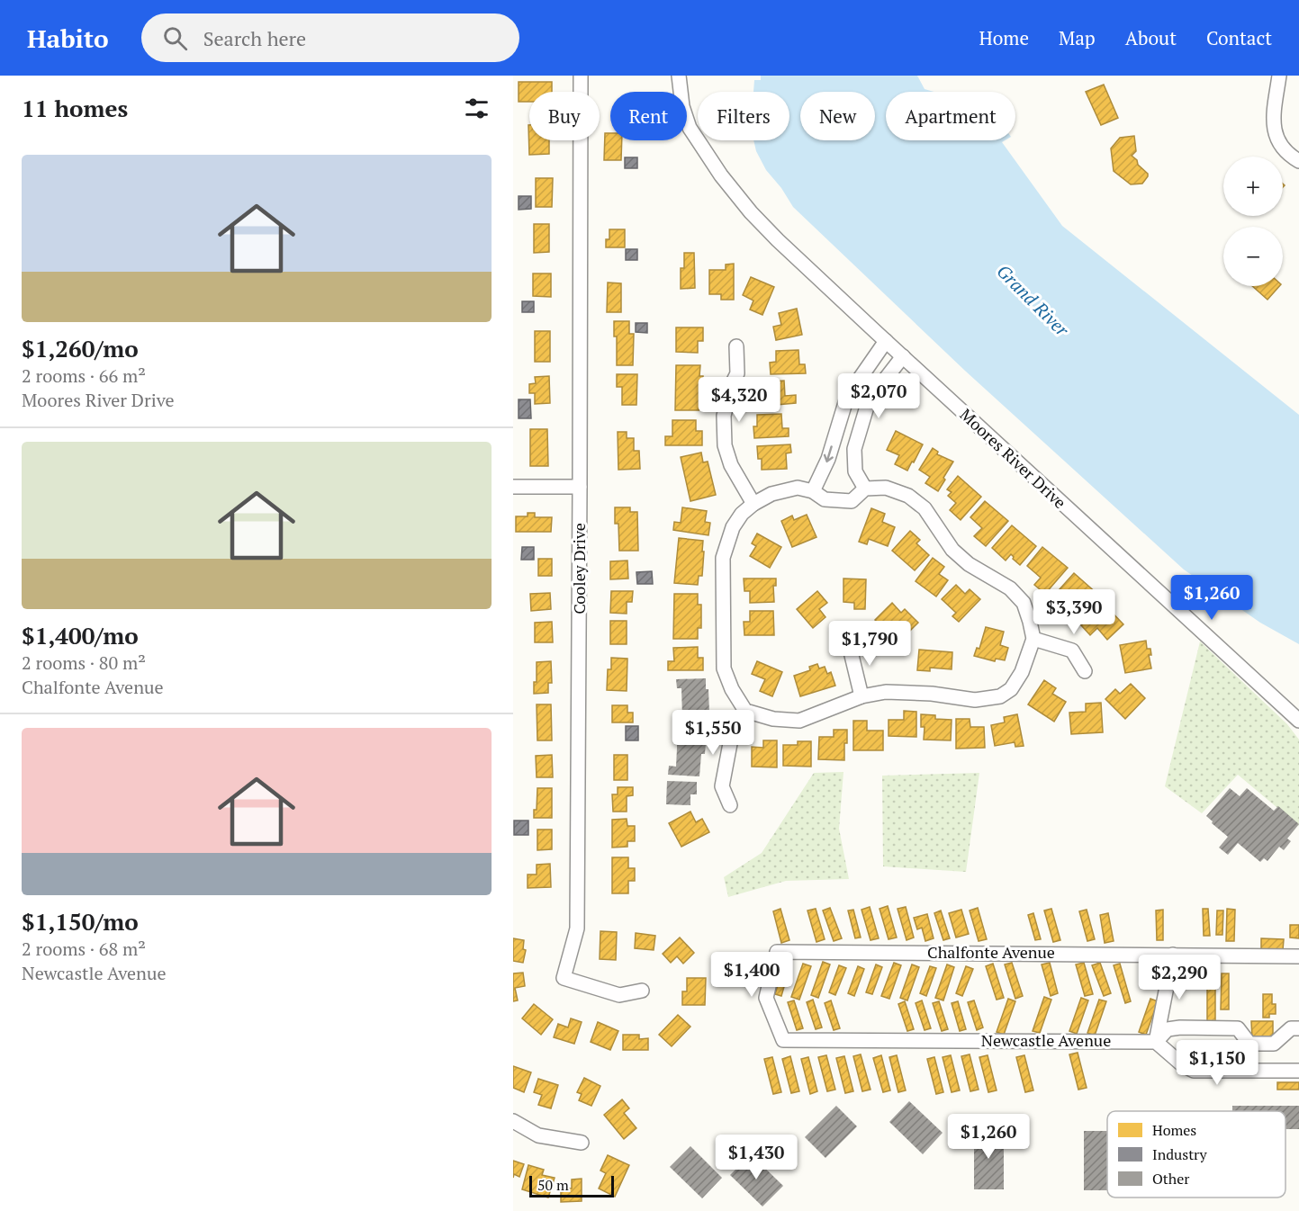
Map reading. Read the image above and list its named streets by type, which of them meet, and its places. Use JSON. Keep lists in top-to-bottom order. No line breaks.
{"streets":{"street":["Moores River Drive","Cooley Drive","Chalfonte Avenue","Newcastle Avenue"]},"crossings":[["Chalfonte Avenue","Newcastle Avenue"]],"water":["Grand River"],"legend":["Homes","Industry","Other"],"scale_bar":"50 m","page":{"header":"Habito","search":"Search here","nav":["Home","Map","About","Contact"],"heading":"11 homes","chip":["Buy","Rent","Filters","New","Apartment"],"list":[{"name":"$1,260/mo","note":"2 rooms · 66 m² · Moores River Drive"},{"name":"$1,400/mo","note":"2 rooms · 80 m² · Chalfonte Avenue"},{"name":"$1,150/mo","note":"2 rooms · 68 m² · Newcastle Avenue"}],"map_buttons":["+","−"],"price":["$2,070","$4,320","$1,260","$3,390","$1,790","$1,550","$1,400","$2,290","$1,150","$1,260","$1,430"],"scale":"50 m"}}
